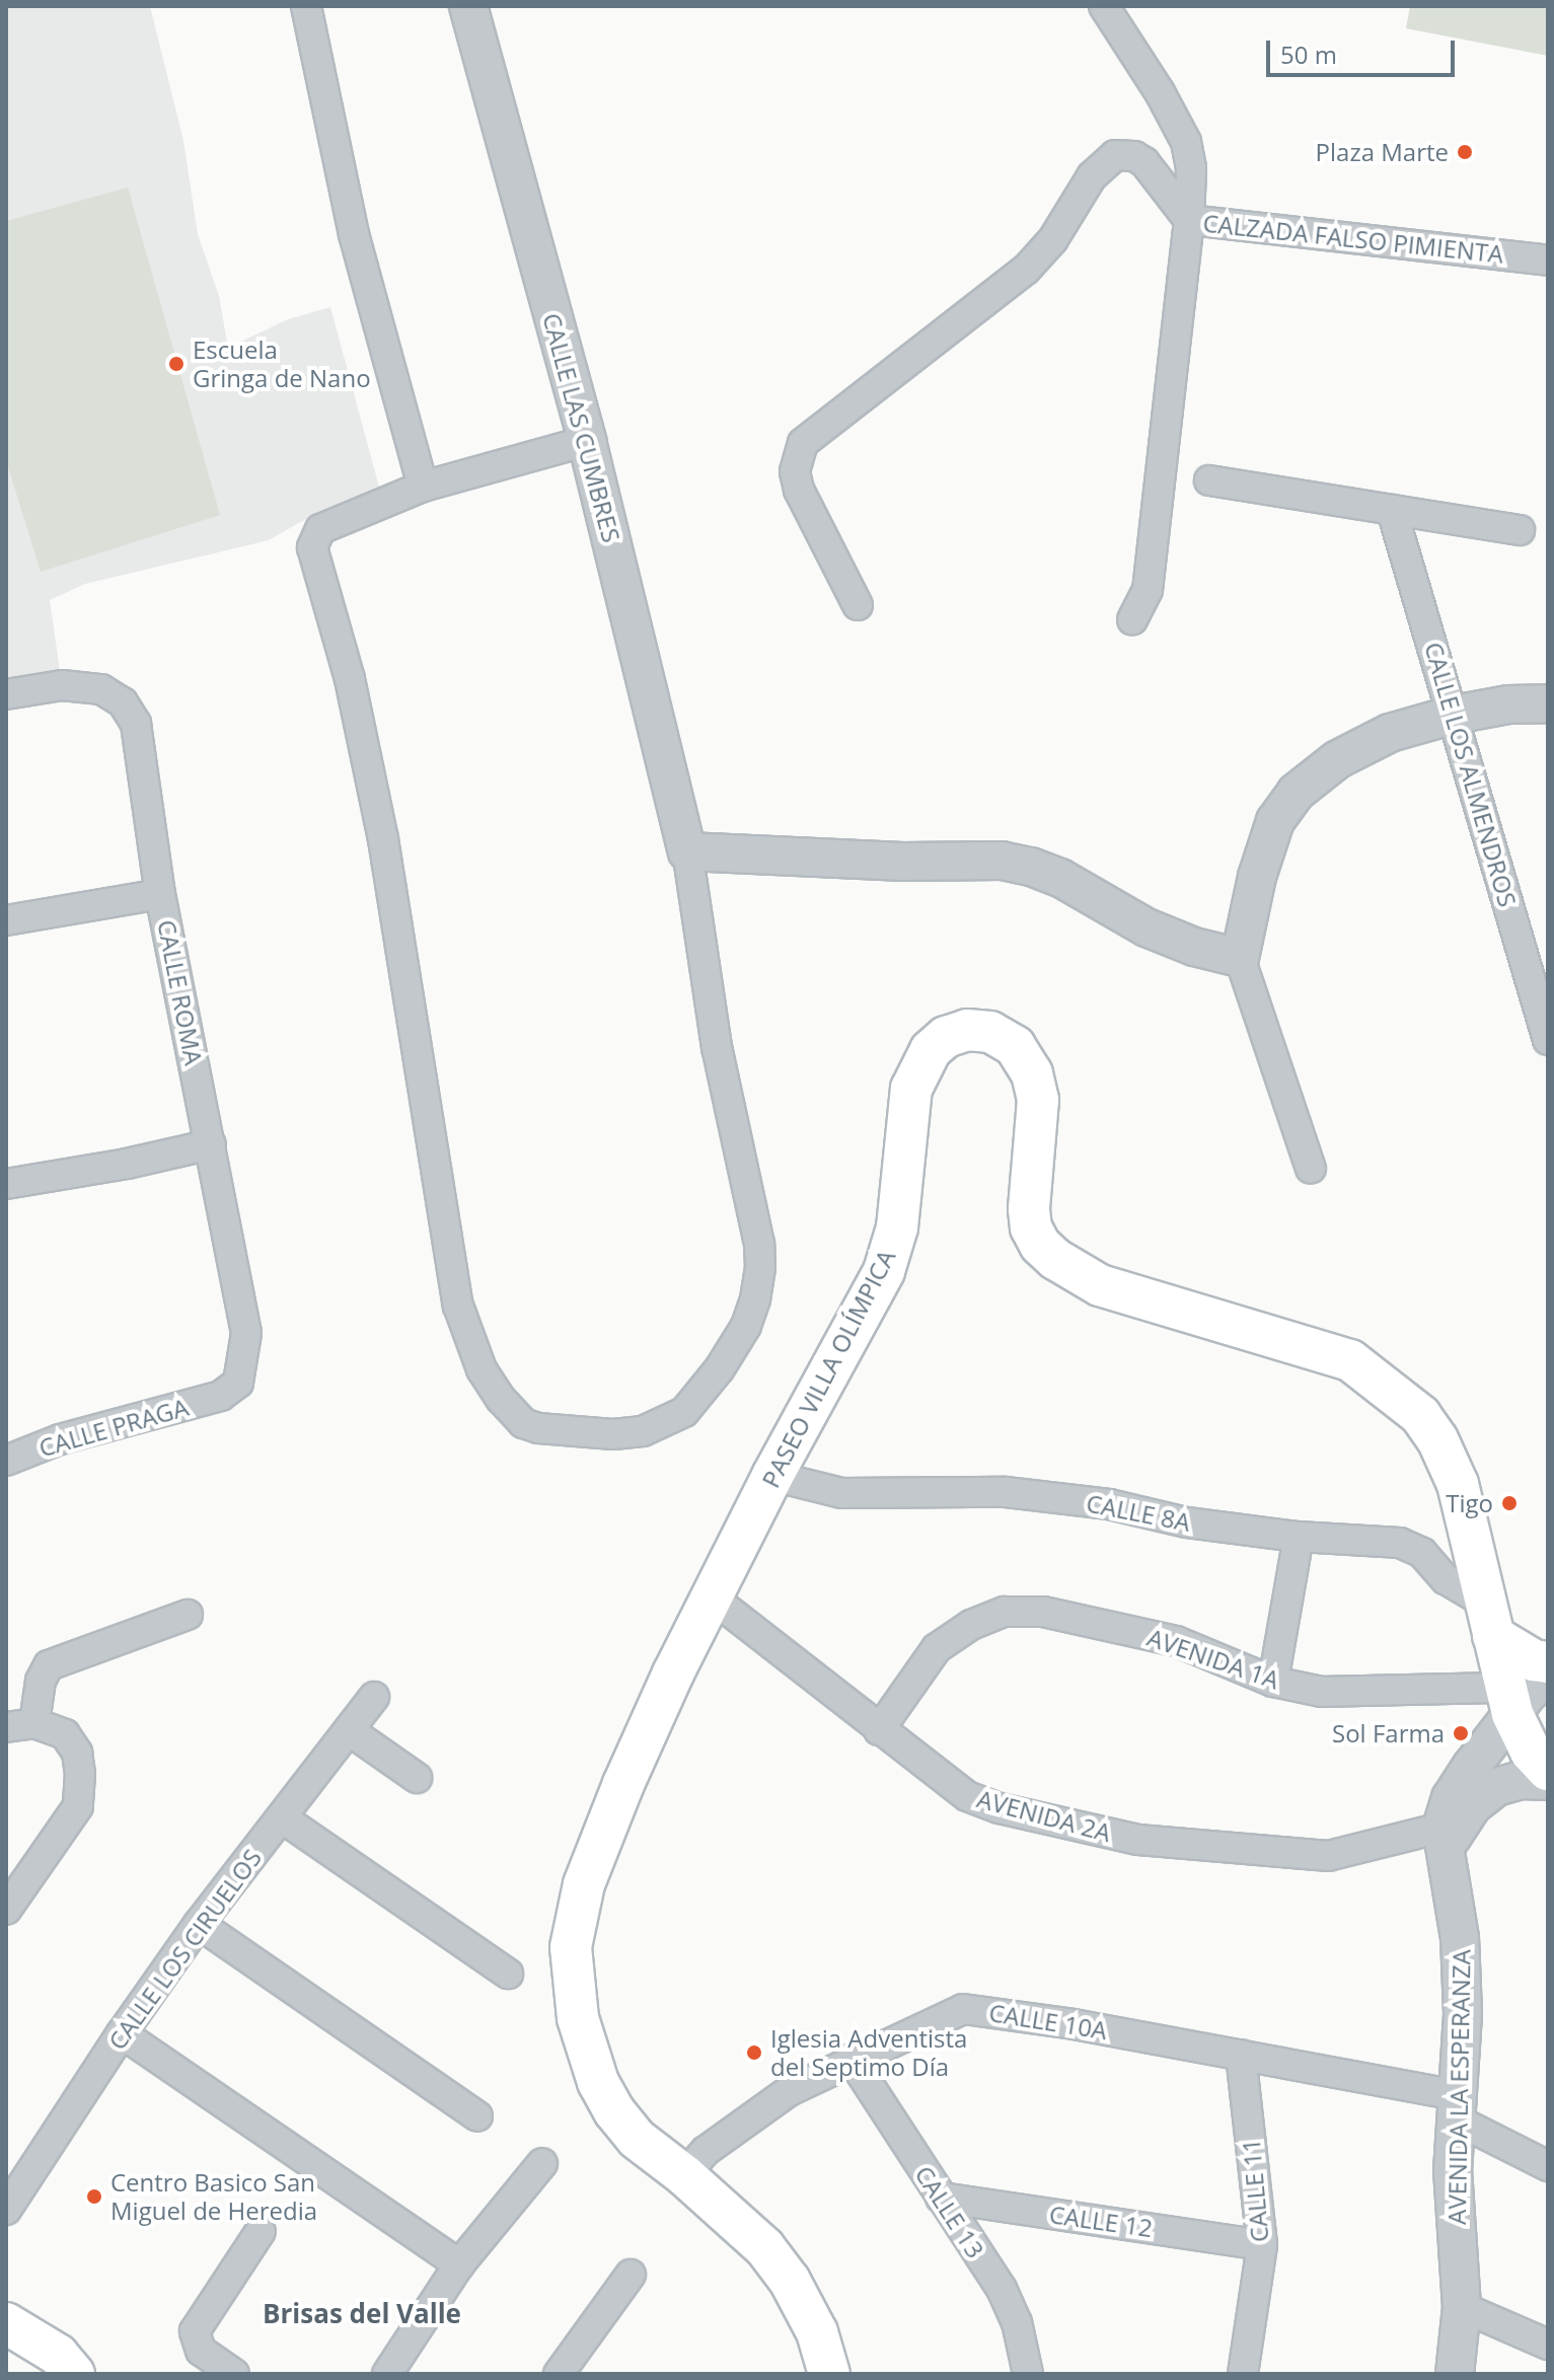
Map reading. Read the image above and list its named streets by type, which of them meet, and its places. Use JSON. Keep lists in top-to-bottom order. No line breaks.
{"streets":{"main road":["PASEO VILLA OLÍMPICA"],"street":["CALZADA FALSO PIMIENTA","CALLE LAS CUMBRES","CALLE LOS ALMENDROS","CALLE ROMA","CALLE PRAGA","CALLE 8A","AVENIDA 1A","AVENIDA 2A","CALLE LOS CIRUELOS","CALLE 10A","AVENIDA LA ESPERANZA","CALLE 11","CALLE 13","CALLE 12"]},"crossings":[["CALLE ROMA","CALLE PRAGA"],["PASEO VILLA OLÍMPICA","CALLE 8A"],["PASEO VILLA OLÍMPICA","AVENIDA 1A"],["PASEO VILLA OLÍMPICA","AVENIDA 2A"],["PASEO VILLA OLÍMPICA","CALLE 10A"],["AVENIDA 1A","AVENIDA 2A"],["AVENIDA 2A","AVENIDA LA ESPERANZA"],["CALLE 10A","AVENIDA LA ESPERANZA"],["CALLE 10A","CALLE 11"],["CALLE 10A","CALLE 13"],["CALLE 11","CALLE 12"],["CALLE 13","CALLE 12"]],"districts":["Brisas del Valle"],"places":["Plaza Marte","Escuela Gringa de Nano","Tigo","Sol Farma","Iglesia Adventista del Septimo Día","Centro Basico San Miguel de Heredia"],"scale_bar":"50 m"}
